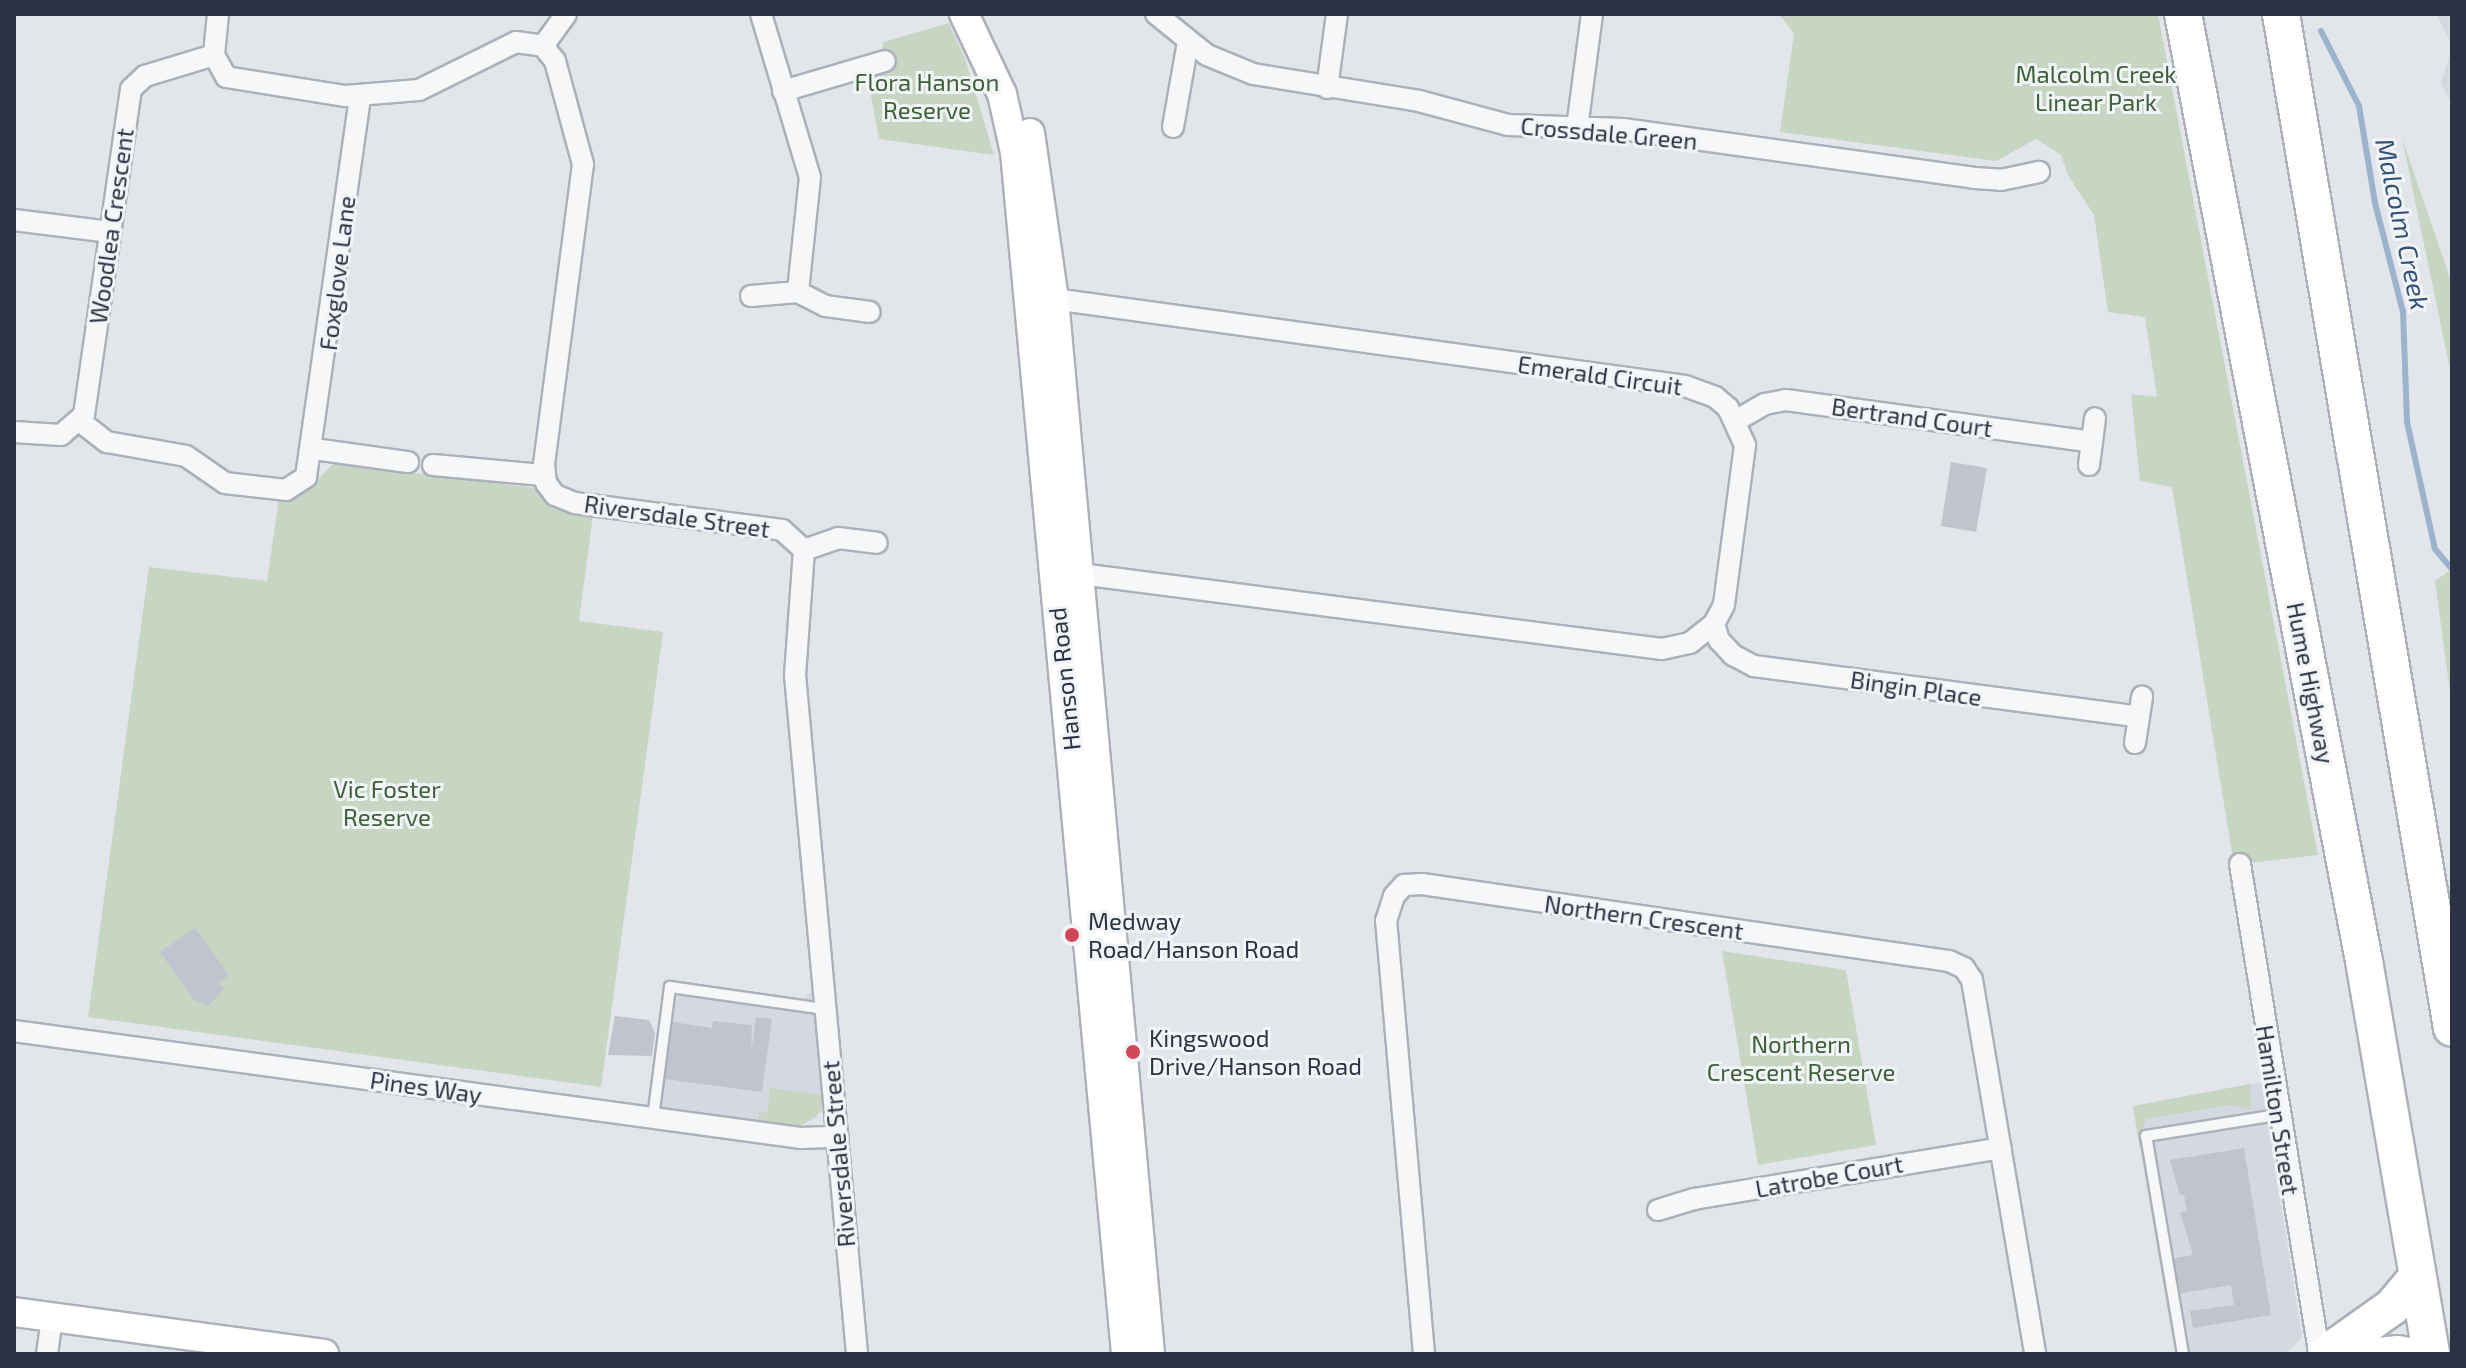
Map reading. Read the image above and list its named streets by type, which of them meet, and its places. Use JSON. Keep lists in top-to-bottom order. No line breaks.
{"streets":{"highway":["Hume Highway"],"street":["Crossdale Green","Woodlea Crescent","Foxglove Lane","Emerald Circuit","Bertrand Court","Riversdale Street","Hanson Road","Bingin Place","Northern Crescent","Pines Way","Hamilton Street","Latrobe Court"]},"crossings":[["Woodlea Crescent","Foxglove Lane"],["Emerald Circuit","Bertrand Court"],["Emerald Circuit","Hanson Road"],["Riversdale Street","Pines Way"],["Northern Crescent","Latrobe Court"]],"water":["Malcolm Creek"],"parks":["Malcolm Creek Linear Park","Flora Hanson Reserve","Vic Foster Reserve","Northern Crescent Reserve"],"places":["Medway Road/Hanson Road","Kingswood Drive/Hanson Road"]}
